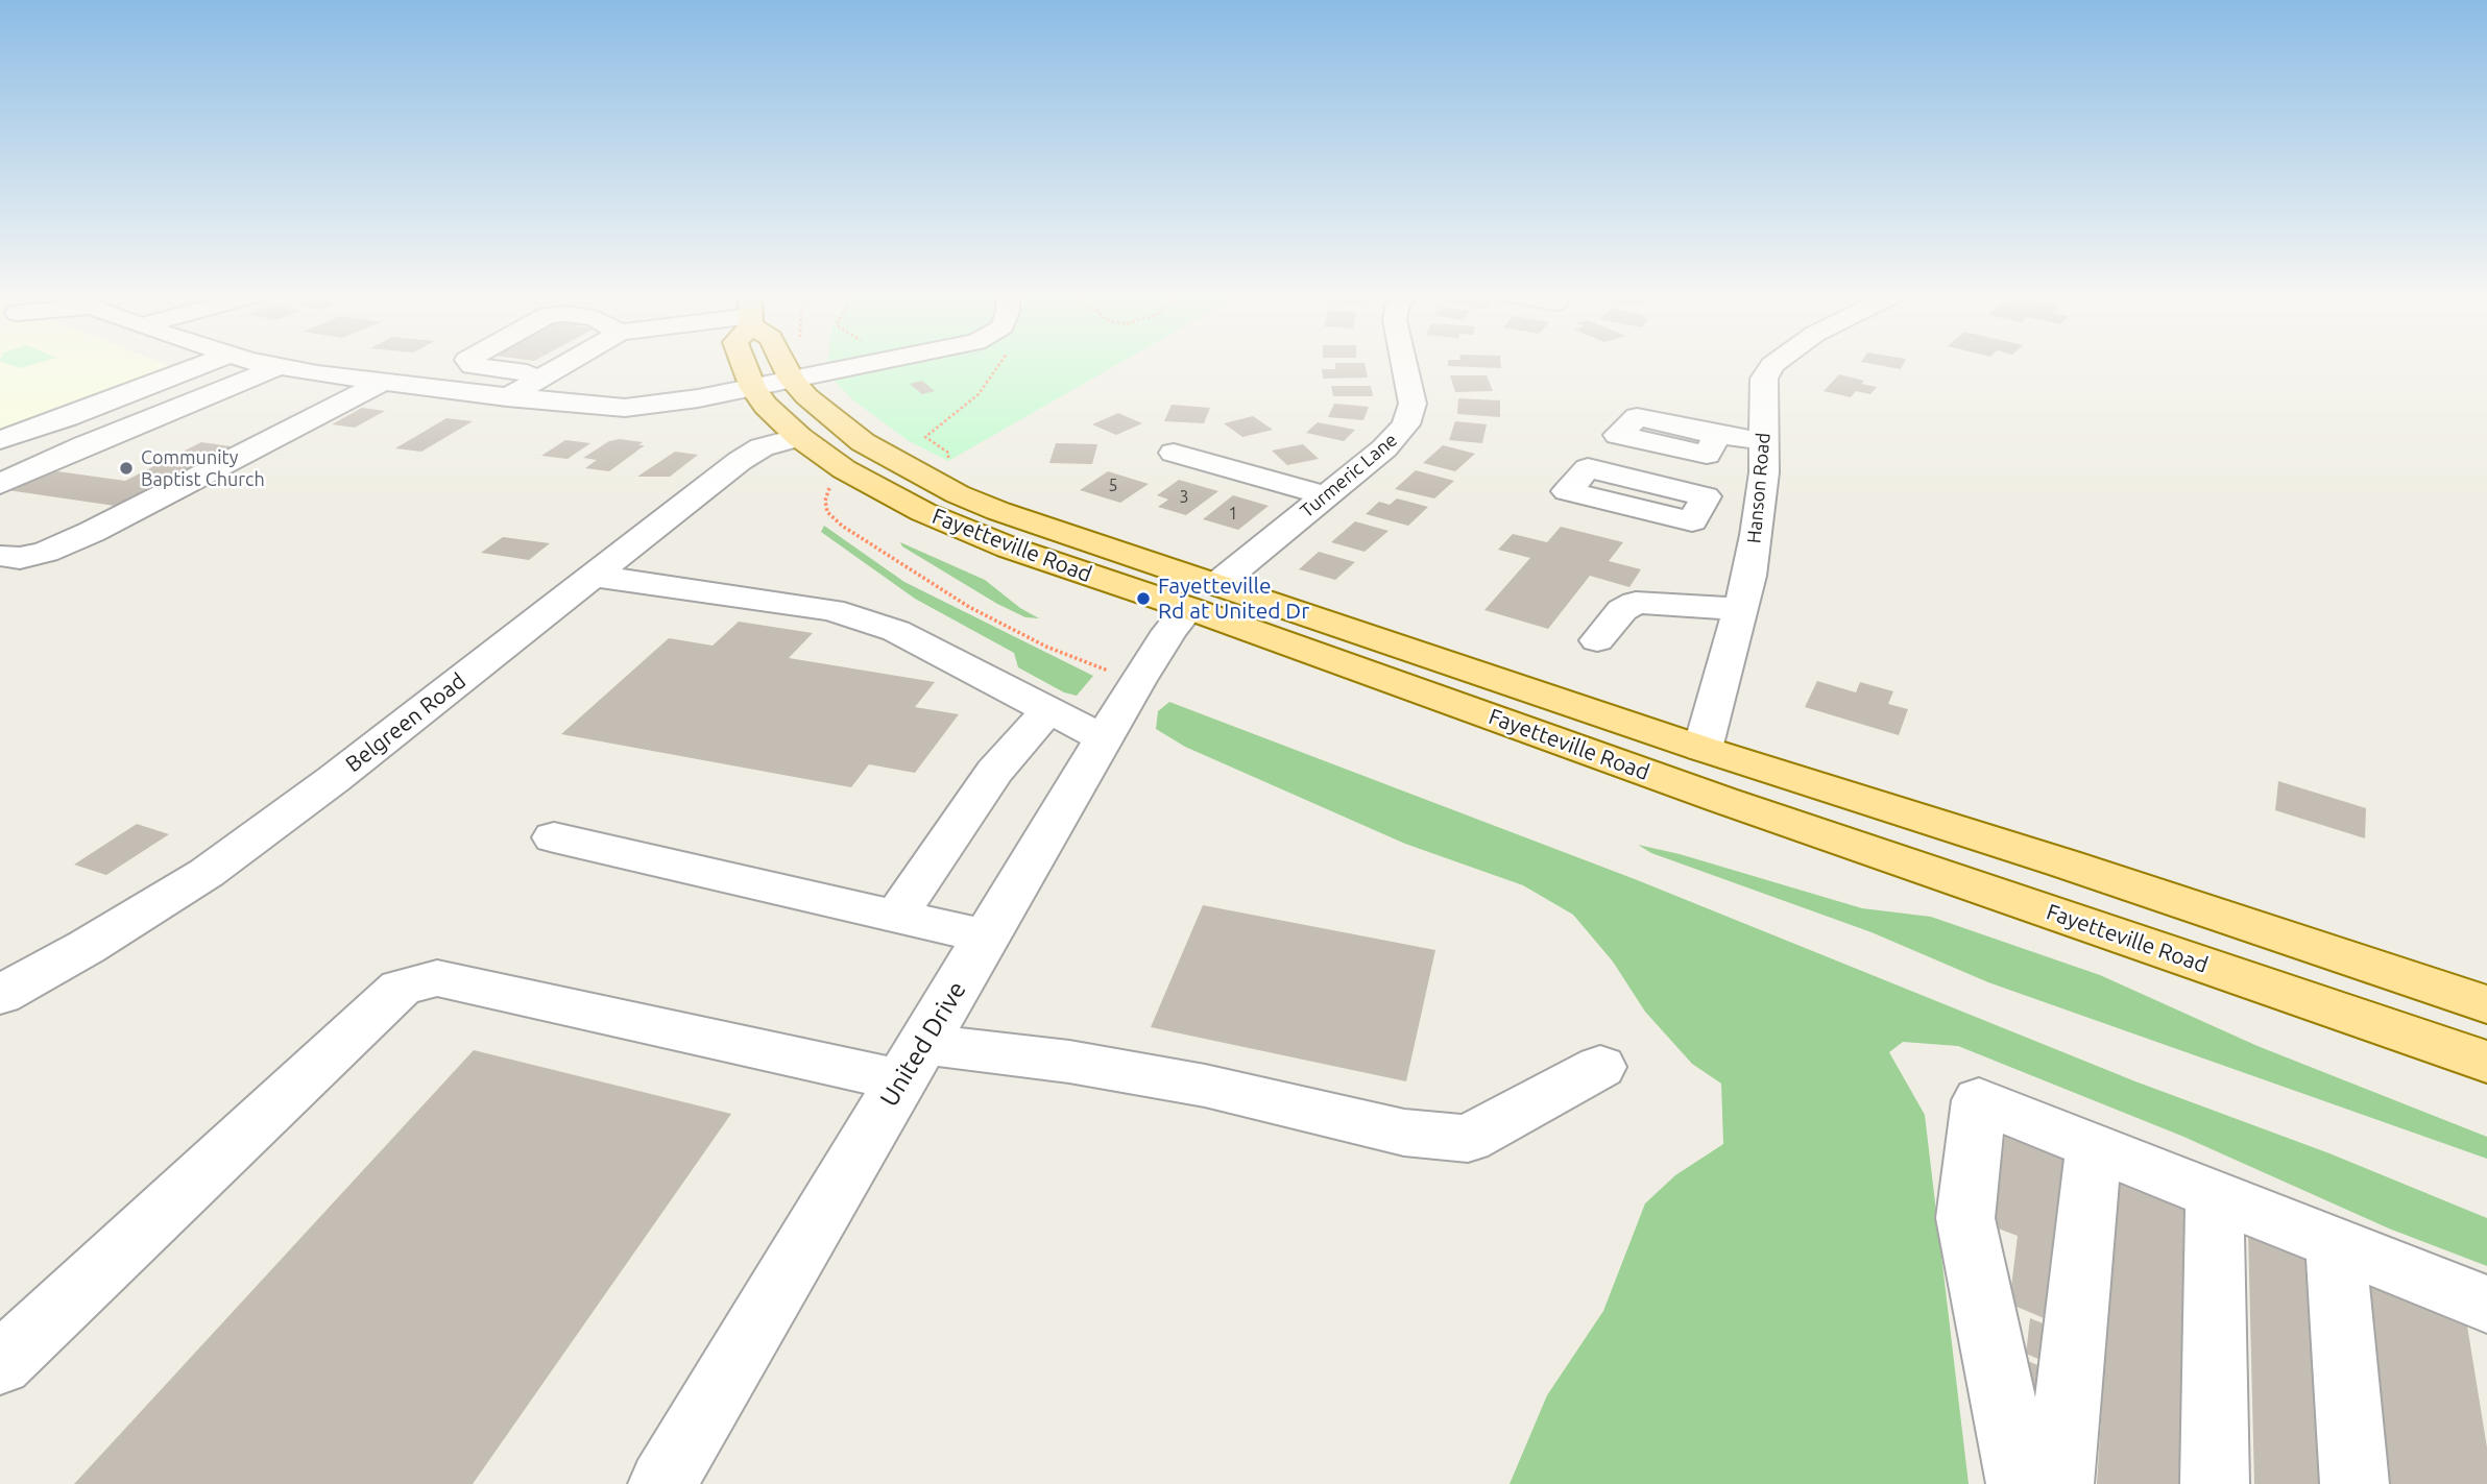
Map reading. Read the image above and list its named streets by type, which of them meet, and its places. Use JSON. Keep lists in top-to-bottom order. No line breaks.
{"streets":{"main road":["Fayetteville Road"],"street":["Turmeric Lane","Hanson Road","Belgreen Road","United Drive"]},"crossings":[["Turmeric Lane","Fayetteville Road"],["Turmeric Lane","United Drive"],["Hanson Road","Fayetteville Road"],["Fayetteville Road","Belgreen Road"],["Fayetteville Road","United Drive"]],"places":["Community Baptist Church","Fayetteville Rd at United Dr"],"house_numbers":["5","3","1"]}
